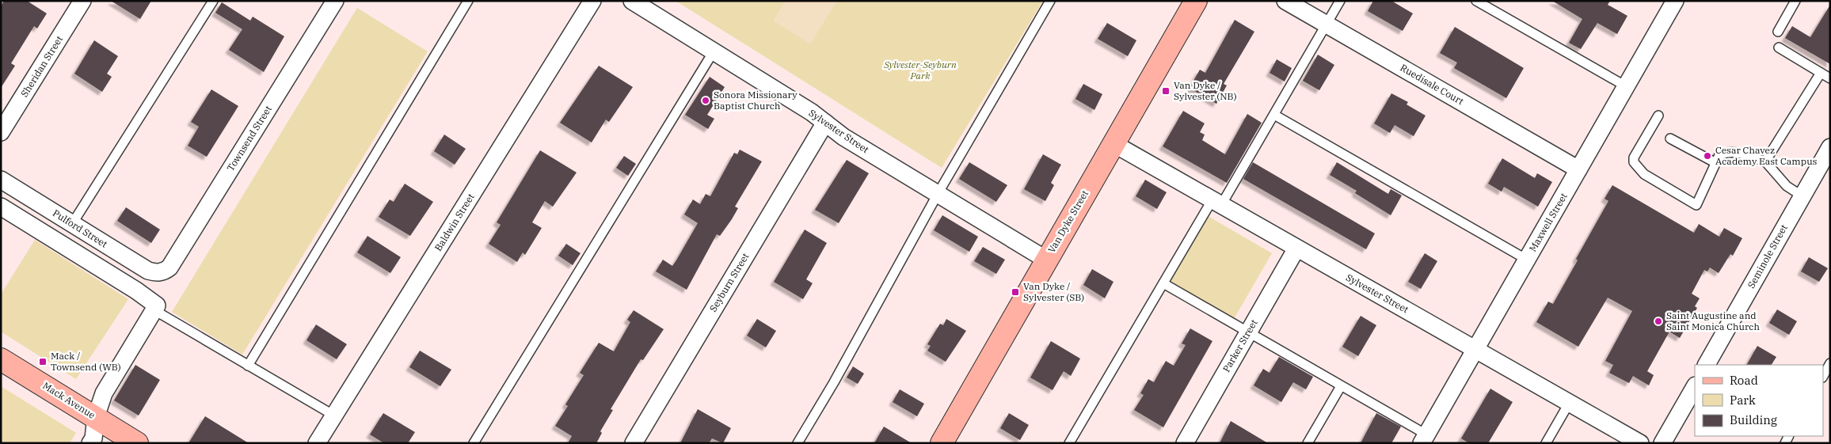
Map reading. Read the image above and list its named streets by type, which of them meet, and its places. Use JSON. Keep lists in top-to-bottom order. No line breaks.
{"streets":{"main road":["Van Dyke Street","Mack Avenue"],"street":["Sheridan Street","Ruedisale Court","Sylvester Street","Townsend Street","Baldwin Street","Maxwell Street","Pulford Street","Seminole Street","Seyburn Street","Parker Street"]},"crossings":[["Ruedisale Court","Maxwell Street"],["Sylvester Street","Van Dyke Street"],["Sylvester Street","Maxwell Street"],["Sylvester Street","Seyburn Street"],["Sylvester Street","Parker Street"],["Townsend Street","Pulford Street"]],"parks":["Sylvester-Seyburn Park"],"places":{"transit":["Van Dyke / Sylvester (NB)","Van Dyke / Sylvester (SB)","Mack / Townsend (WB)"],"other":["Sonora Missionary Baptist Church","Cesar Chavez Academy East Campus","Saint Augustine and Saint Monica Church"]},"legend":["Road","Park","Building"]}
